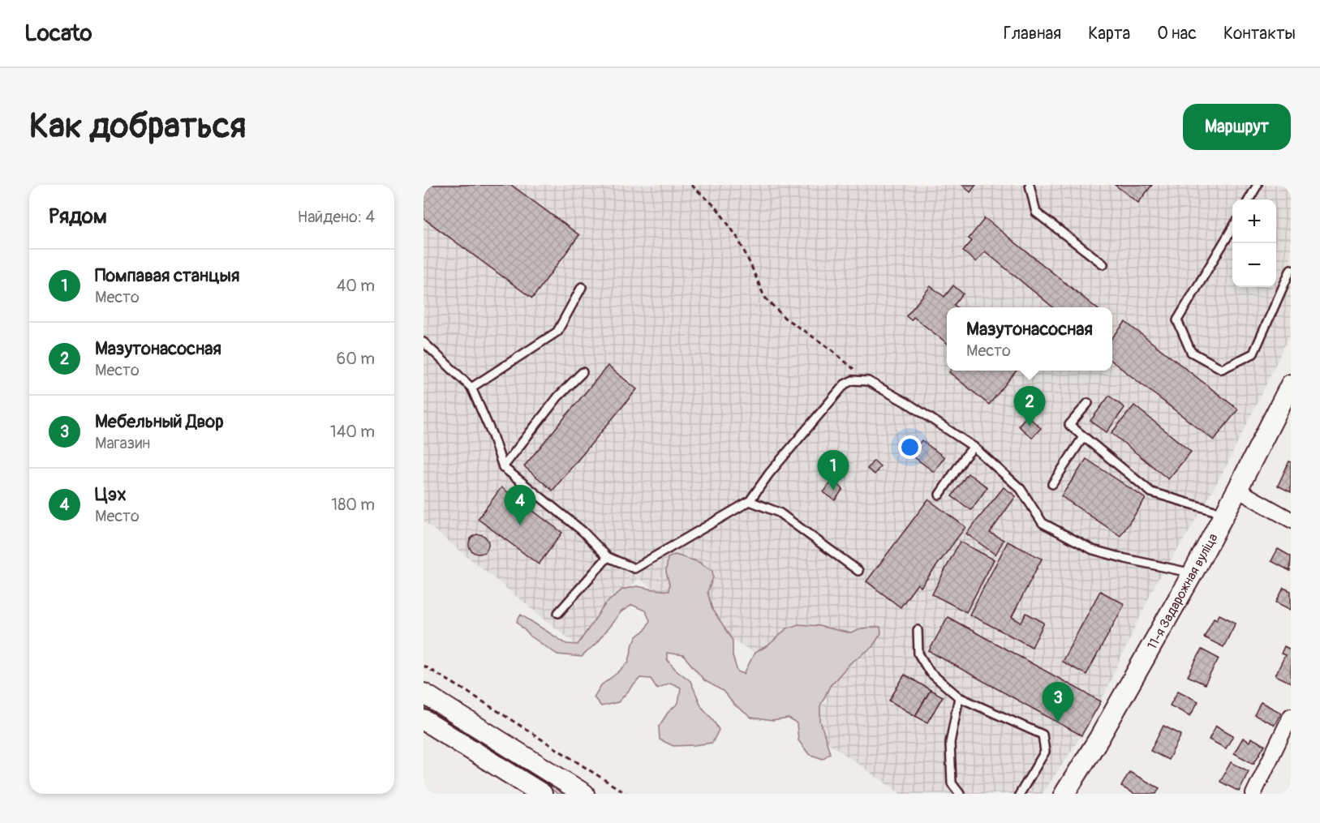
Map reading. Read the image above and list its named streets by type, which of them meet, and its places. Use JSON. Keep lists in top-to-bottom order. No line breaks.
{"streets":{"main road":["11-я Задарожная вуліца"]},"page":{"header":"Locato","nav":["Главная","Карта","О нас","Контакты"],"buttons":"Маршрут","title":"Как добраться","heading":["Рядом","Найдено: 4"],"map_buttons":["+","−"],"list":[{"mark":"1","name":"Помпавая станцыя","note":"Место","value":"40 m"},{"mark":"2","name":"Мазутонасосная","note":"Место","value":"60 m"},{"mark":"3","name":"Мебельный Двор","note":"Магазин","value":"140 m"},{"mark":"4","name":"Цэх","note":"Место","value":"180 m"}],"popup":["Мазутонасосная","Место"],"pins":["2","1","4","3"]}}
